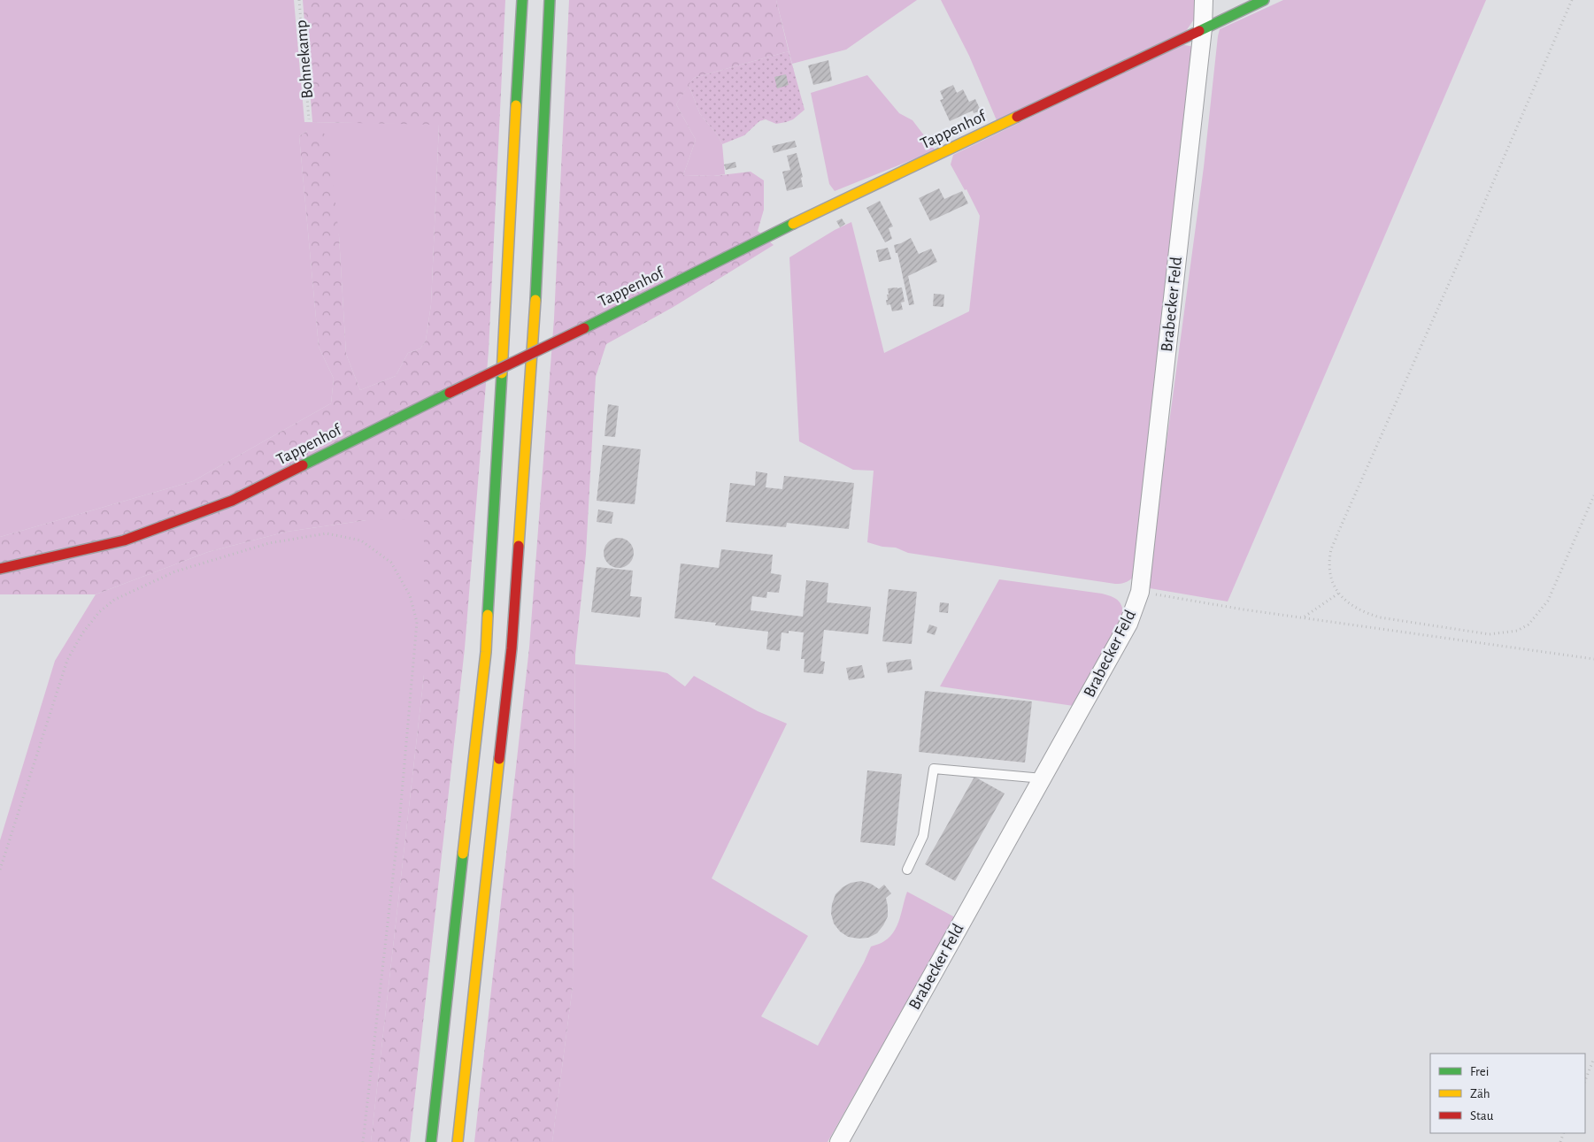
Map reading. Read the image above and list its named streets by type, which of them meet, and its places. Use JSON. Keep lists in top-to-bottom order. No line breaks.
{"streets":{"main road":["Tappenhof"],"street":["Brabecker Feld"],"path":["Bohnekamp"]},"crossings":[["Tappenhof","Brabecker Feld"]],"legend":["Frei","Zäh","Stau"]}
